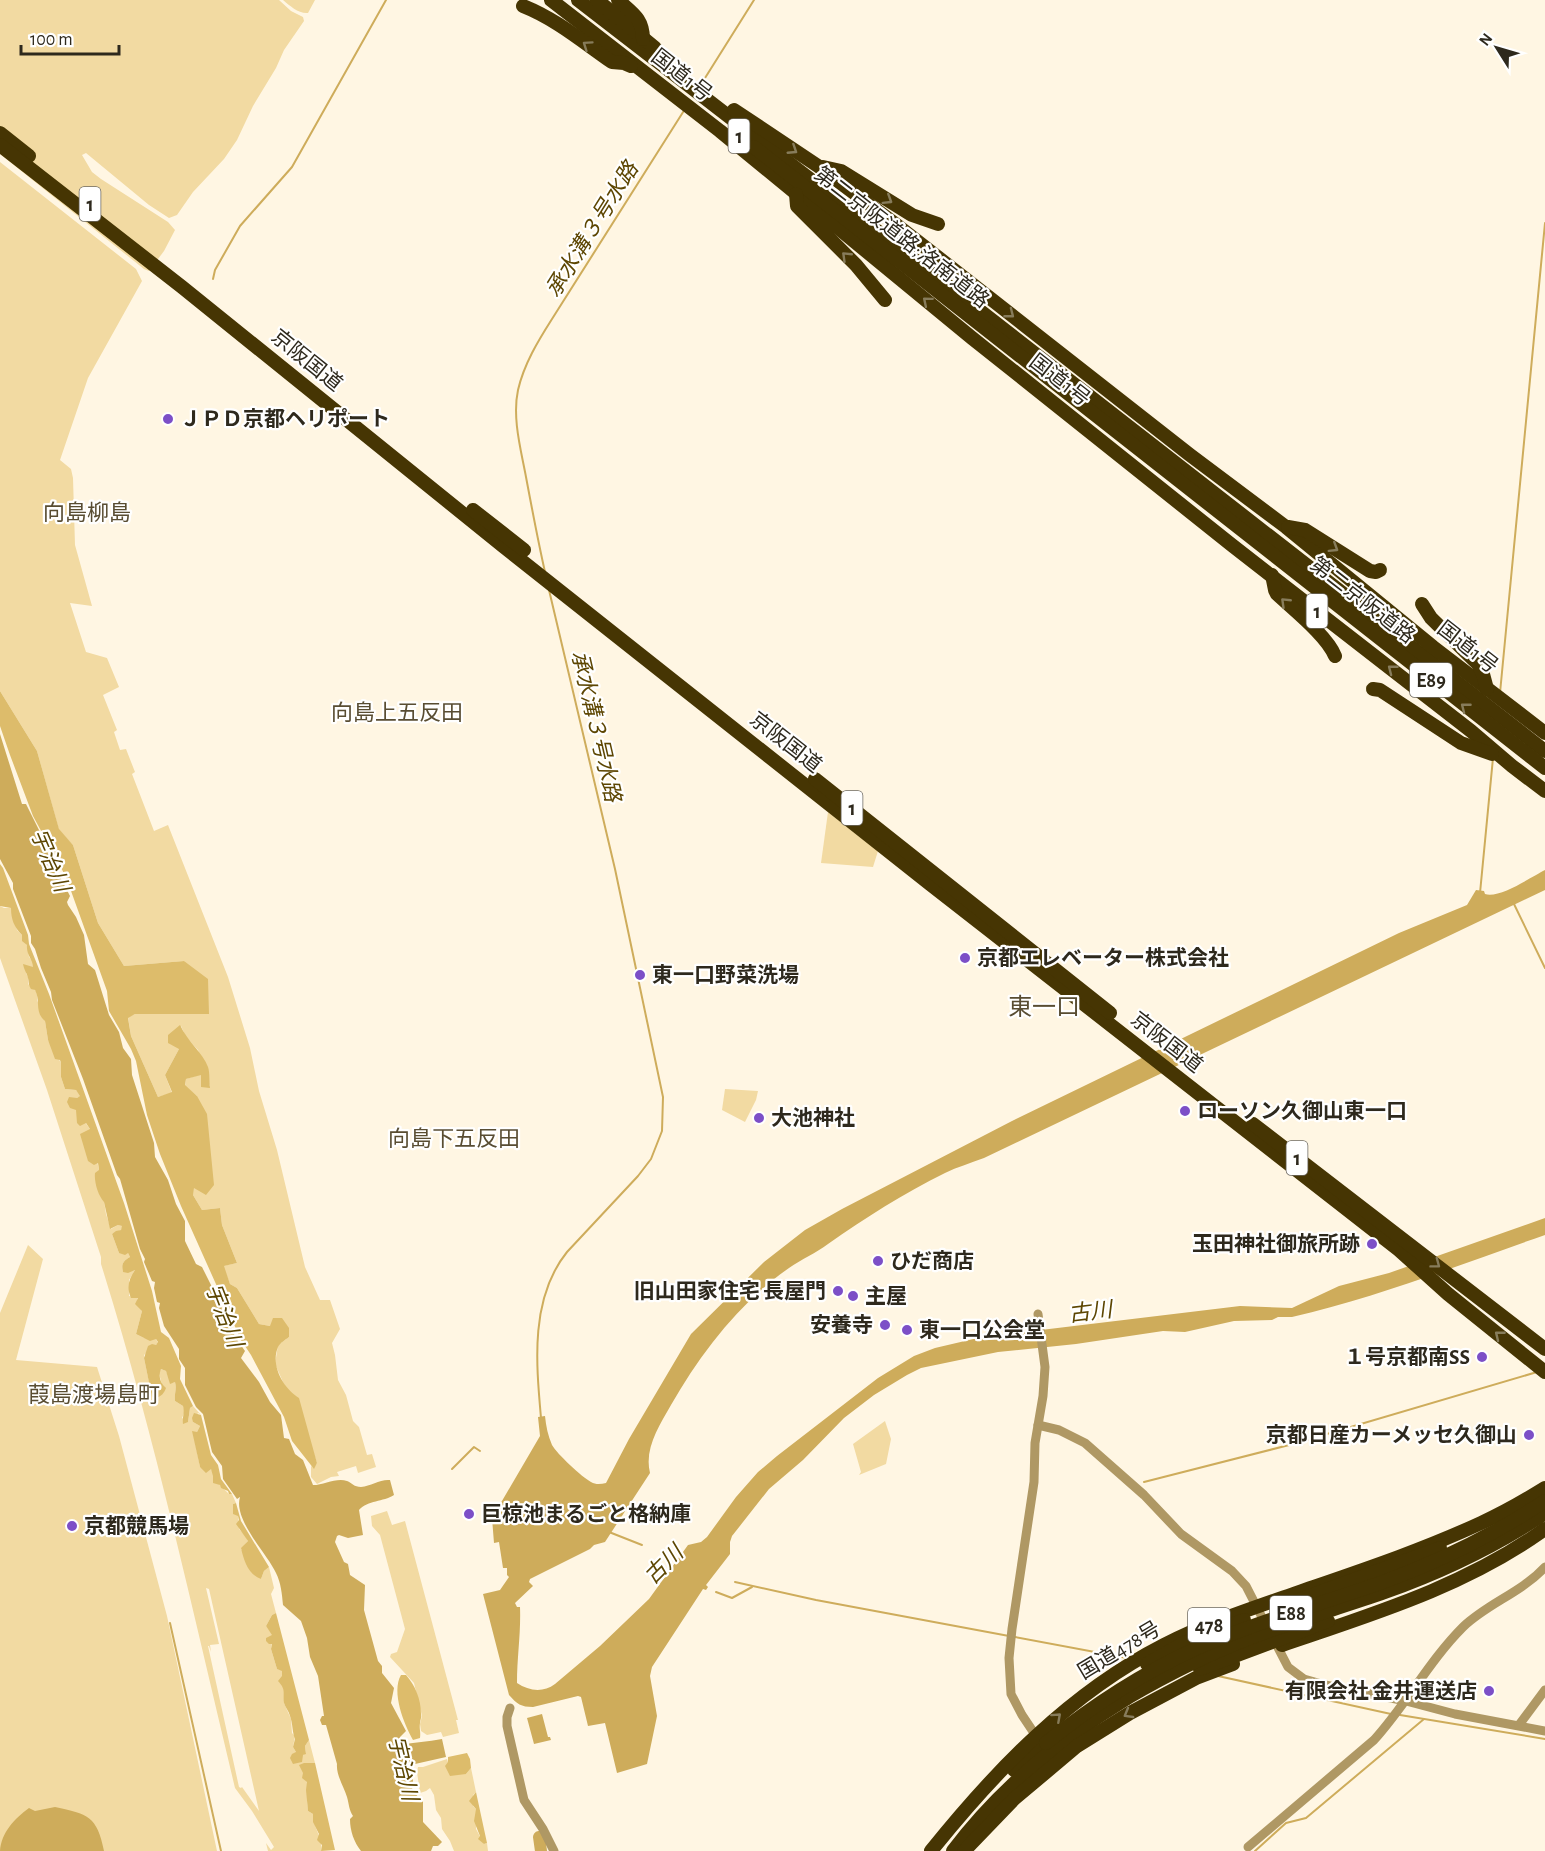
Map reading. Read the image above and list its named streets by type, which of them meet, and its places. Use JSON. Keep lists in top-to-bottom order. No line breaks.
{"streets":{"highway":["国道1号","1","第二京阪道路;洛南道路","京阪国道","第二京阪道路","E89","E88","478","国道478号"]},"crossings":[["第二京阪道路;洛南道路","第二京阪道路"],["E88","国道478号"]],"districts":["向島柳島","向島上五反田","東一口","向島下五反田","葭島渡場島町"],"water":["承水溝３号水路","宇治川","古川"],"places":["ＪＰＤ京都ヘリポート","京都エレベーター株式会社","東一口野菜洗場","ローソン久御山東一口","大池神社","玉田神社御旅所跡","ひだ商店","旧山田家住宅 長屋門","主屋","安養寺","東一口公会堂","１号京都南SS","京都日産カーメッセ久御山","巨椋池まるごと格納庫","京都競馬場","有限会社 金井運送店"],"scale_bar":"100 m","north":"top left"}
